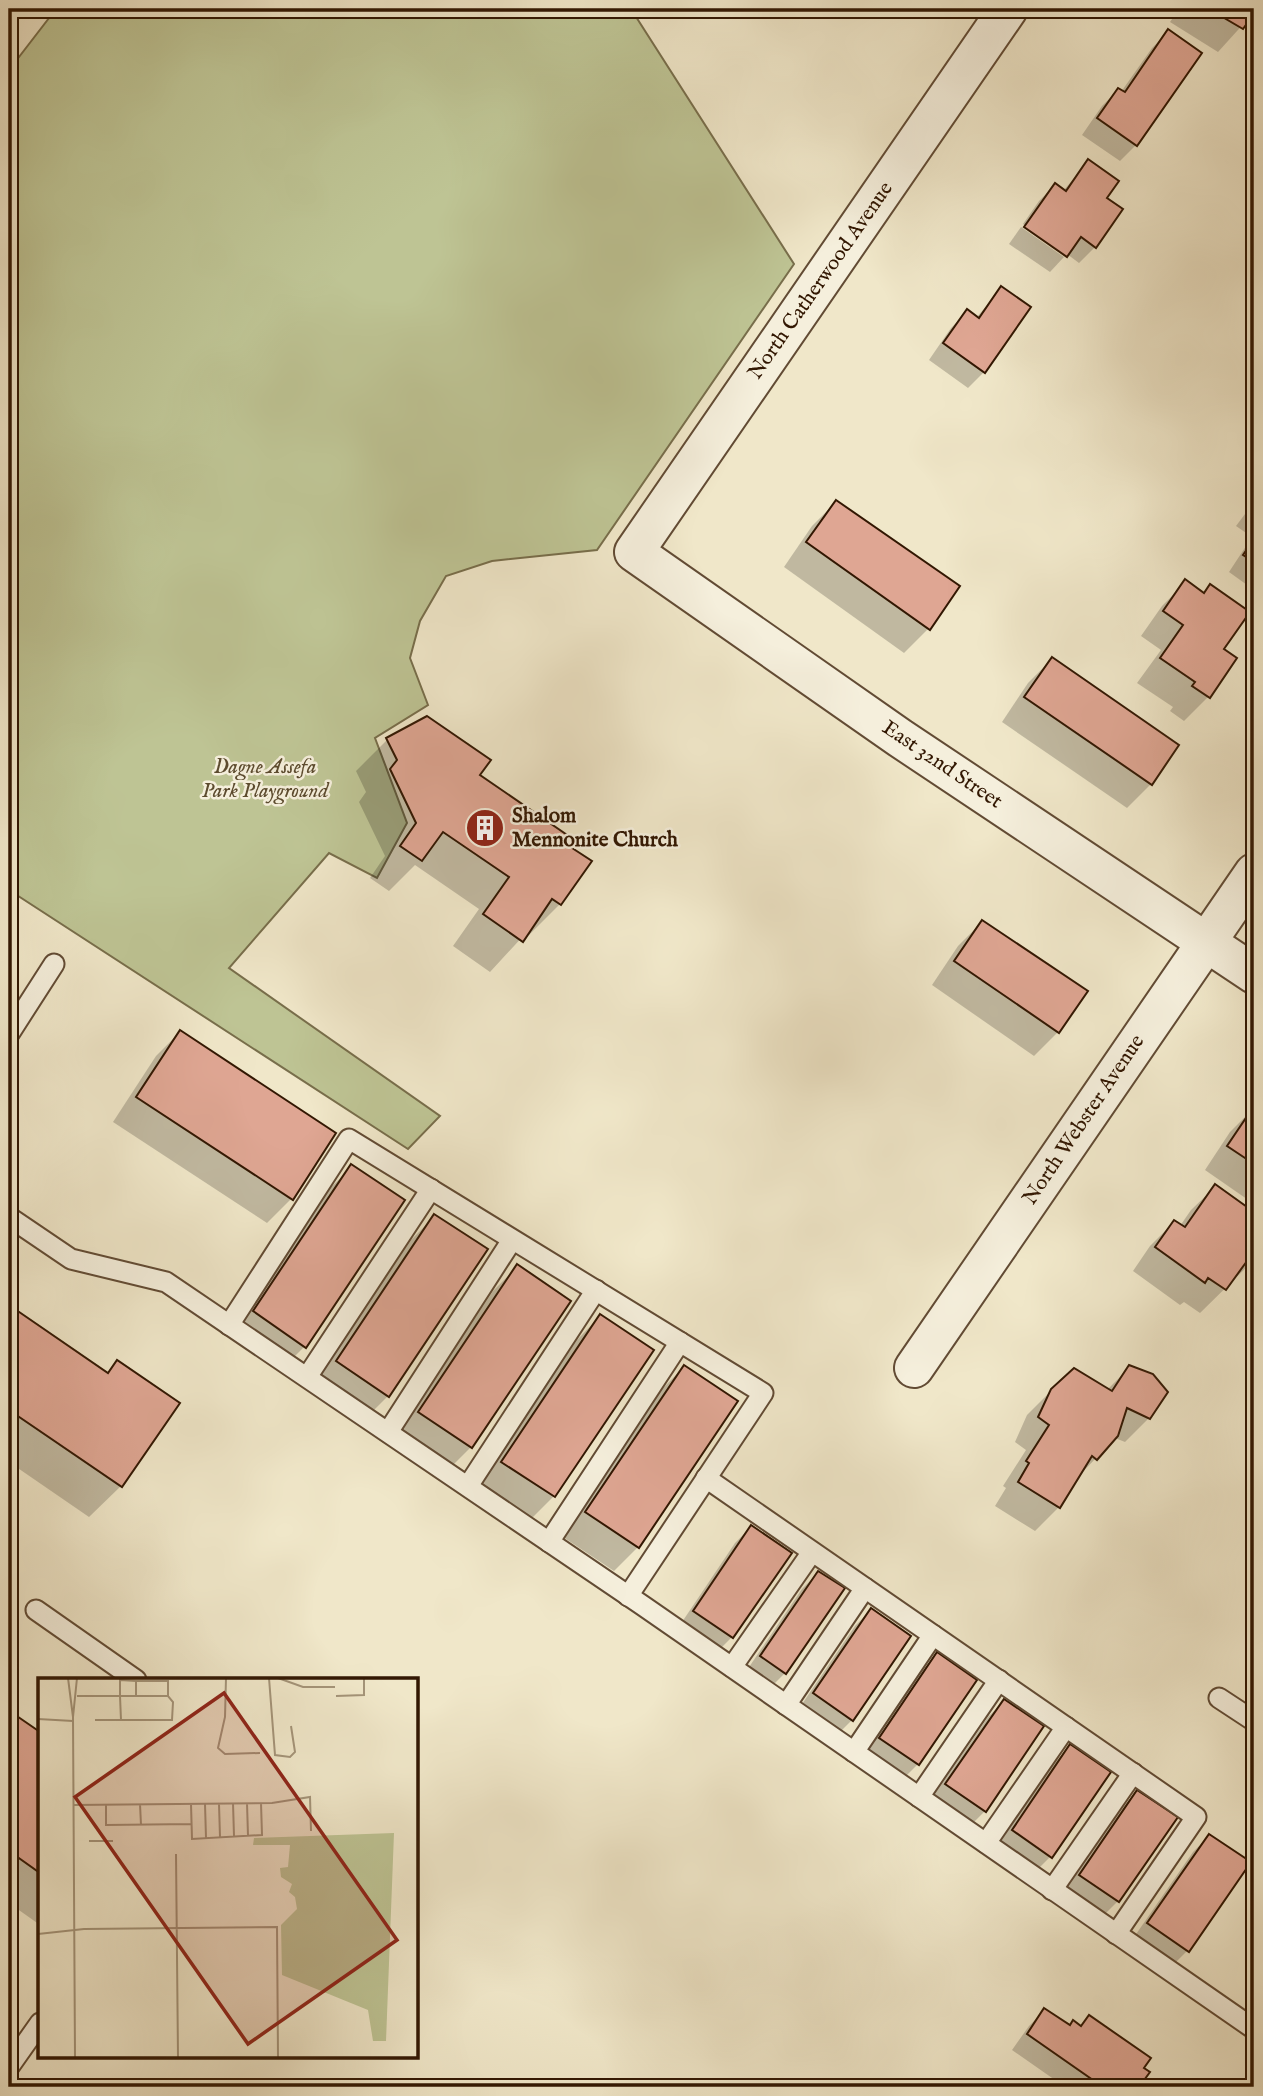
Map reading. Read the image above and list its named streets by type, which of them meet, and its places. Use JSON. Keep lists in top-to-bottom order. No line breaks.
{"streets":{"street":["North Catherwood Avenue","East 32nd Street","North Webster Avenue"]},"crossings":[["North Catherwood Avenue","East 32nd Street"],["East 32nd Street","North Webster Avenue"]],"parks":["Dagne Assefa Park Playground"],"places":{"building":["Shalom Mennonite Church"]}}
